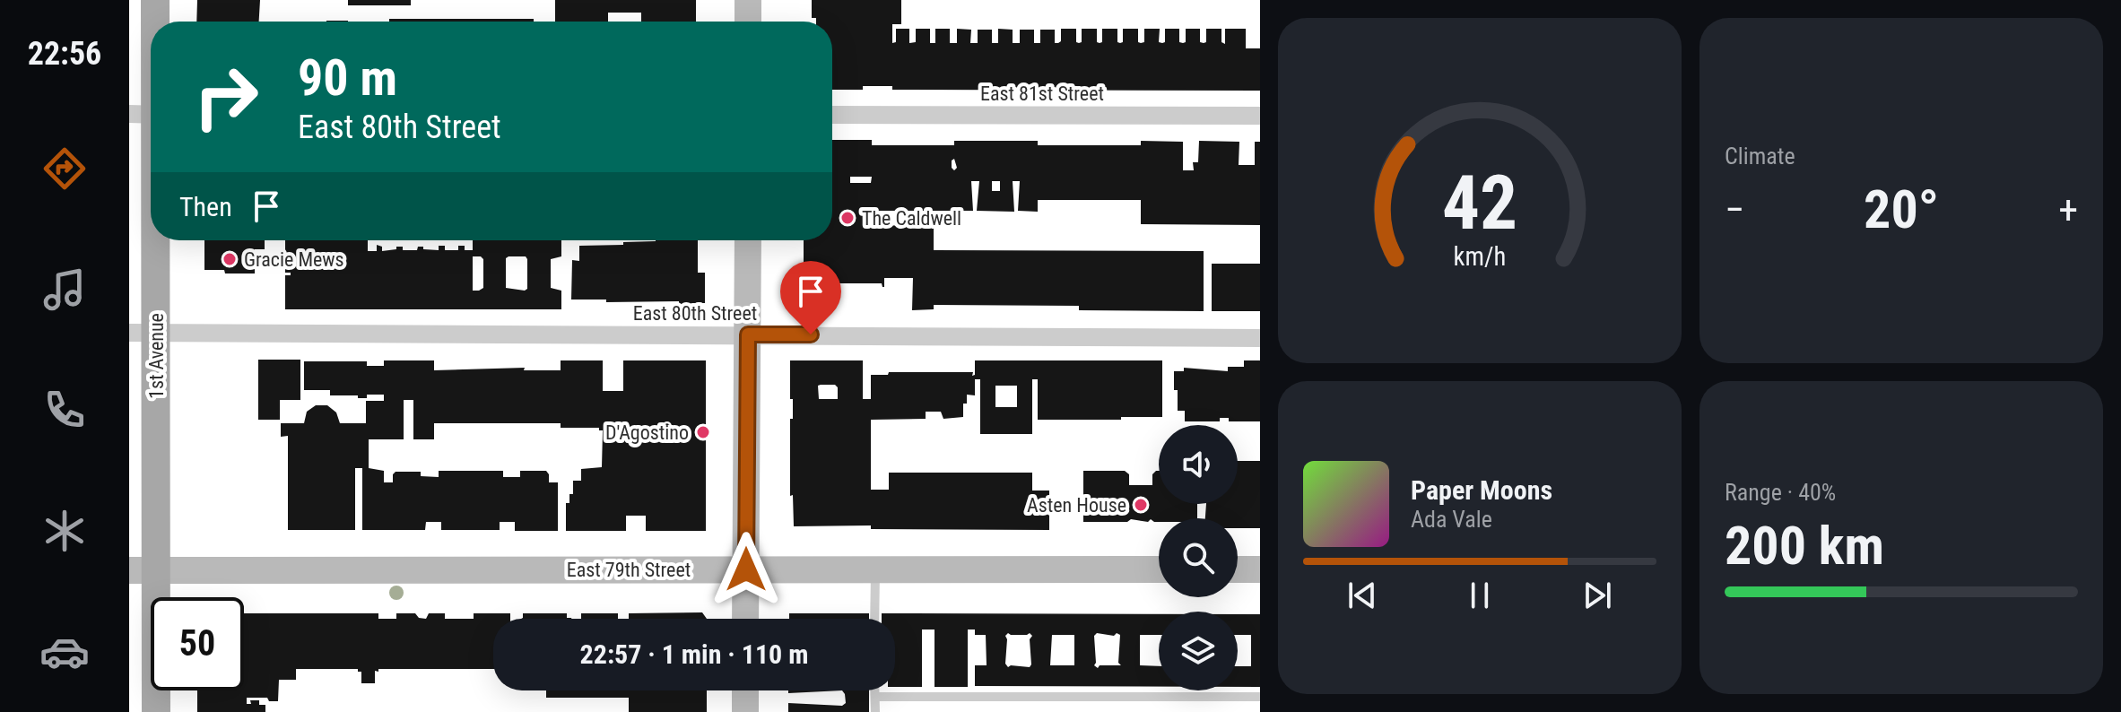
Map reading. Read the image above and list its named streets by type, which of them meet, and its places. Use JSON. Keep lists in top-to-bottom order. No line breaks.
{"streets":{"main road":["1st Avenue","East 79th Street"],"street":["East 81st Street","East 80th Street"]},"crossings":[["East 80th Street","1st Avenue"],["1st Avenue","East 79th Street"]],"places":["The Caldwell","Gracie Mews","D'Agostino","Asten House"],"page":{"tabs":"22:56","tile":["Climate",["Range · 40%","200 km"]],"turn":["90 m","East 80th Street"],"then":"Then","heat":["−","20°","+"],"song":["Paper Moons","Ada Vale"],"limit":"50","trip":"22:57 · 1 min · 110 m","gauge":["42","km/h"]}}
